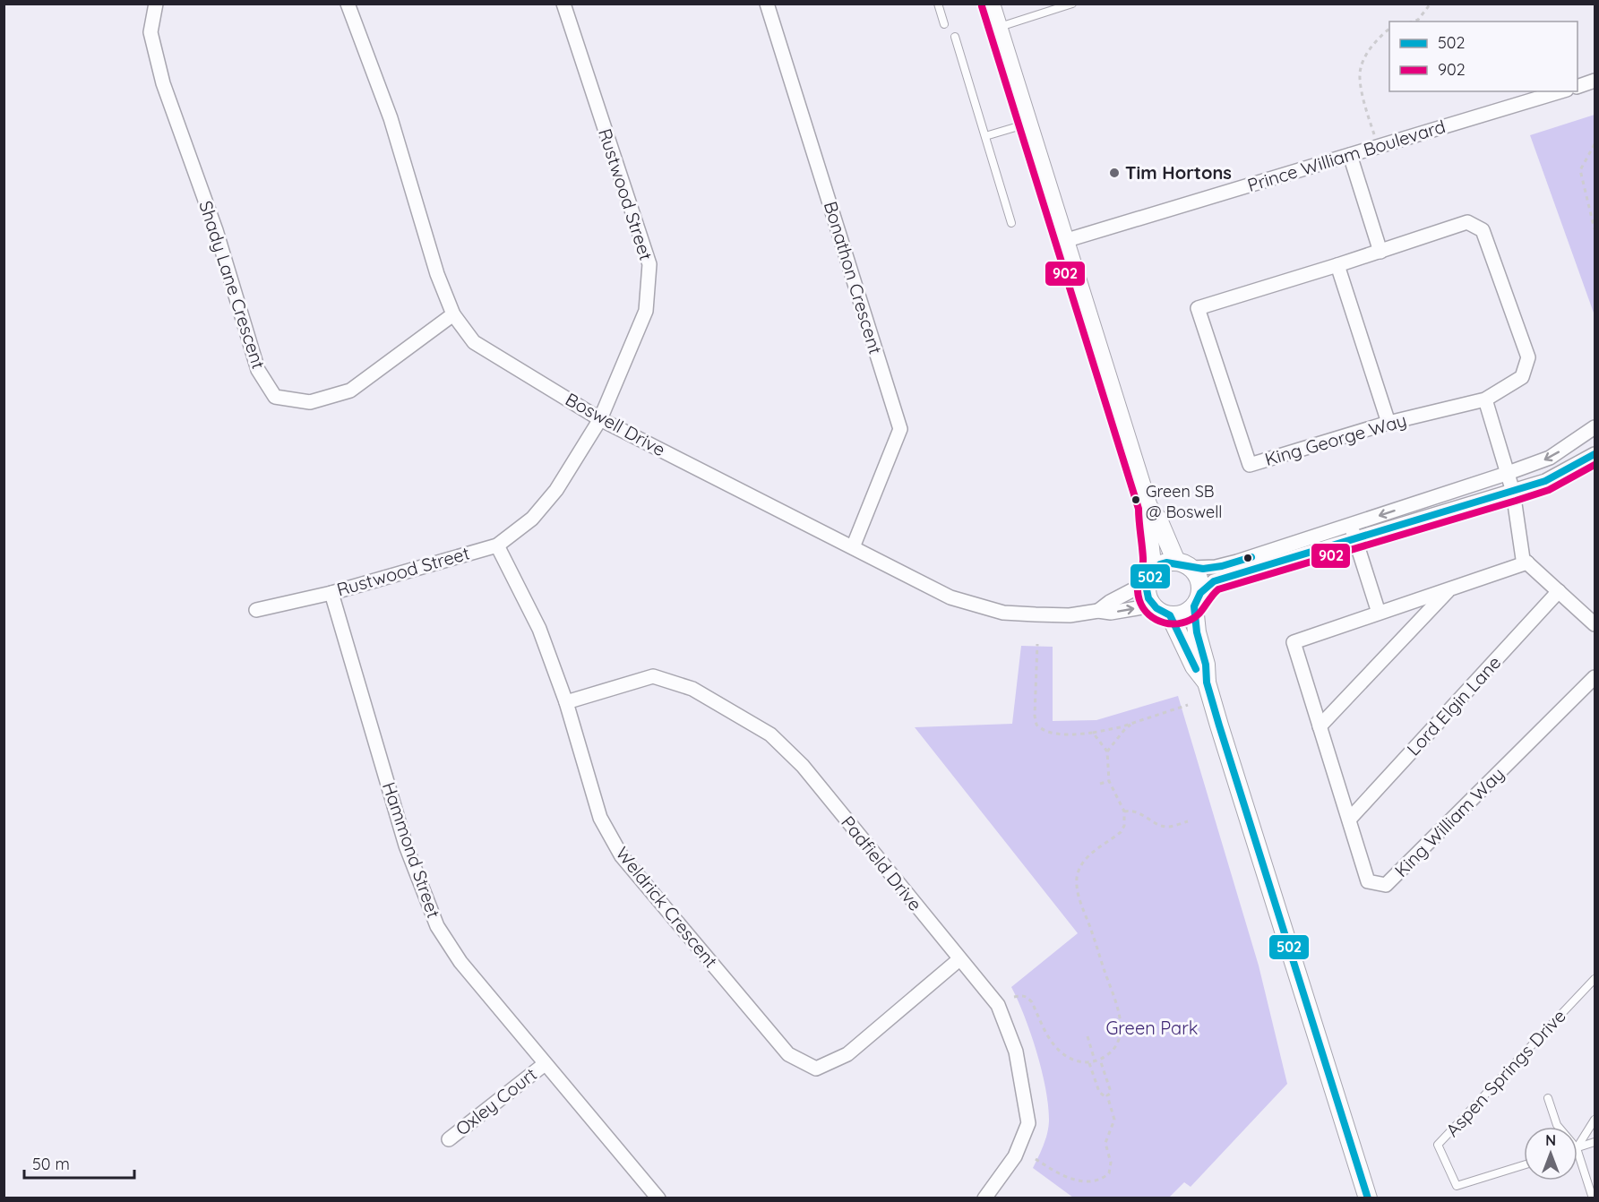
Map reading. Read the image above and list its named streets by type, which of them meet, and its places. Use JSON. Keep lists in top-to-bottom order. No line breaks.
{"streets":{"street":["Prince William Boulevard","Rustwood Street","Bonathon Crescent","Shady Lane Crescent","Boswell Drive","King George Way","Lord Elgin Lane","King William Way","Hammond Street","Padfield Drive","Weldrick Crescent","Oxley Court"],"lane":["Aspen Springs Drive"]},"crossings":[["Rustwood Street","Boswell Drive"],["Rustwood Street","Hammond Street"],["Rustwood Street","Weldrick Crescent"],["Bonathon Crescent","Boswell Drive"],["Shady Lane Crescent","Boswell Drive"],["Lord Elgin Lane","King William Way"],["Hammond Street","Oxley Court"],["Padfield Drive","Weldrick Crescent"]],"parks":["Green Park"],"places":["Tim Hortons","Green SB @ Boswell"],"lines":["transit line 902","transit line 502"],"legend":["502","902"],"scale_bar":"50 m","north":"top"}
